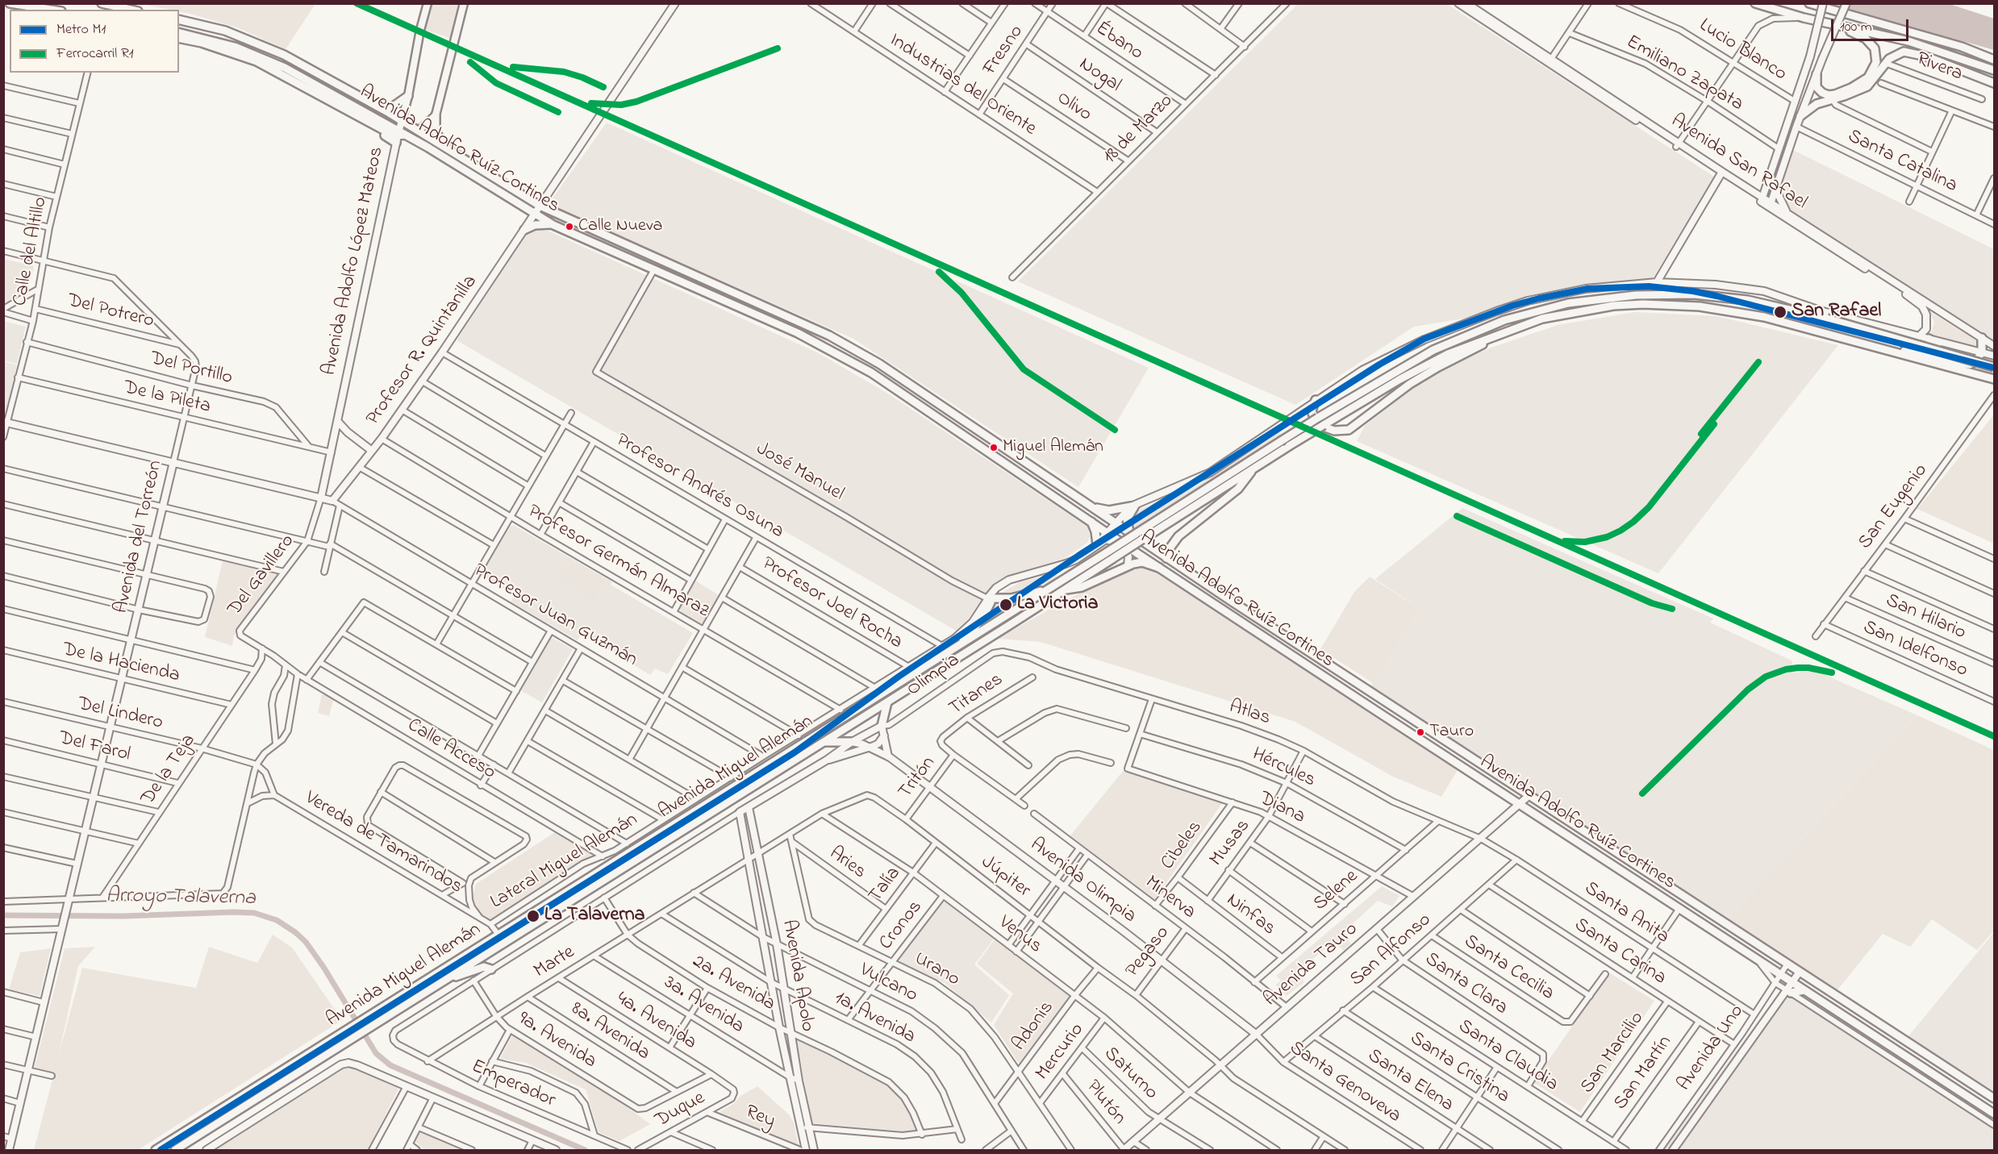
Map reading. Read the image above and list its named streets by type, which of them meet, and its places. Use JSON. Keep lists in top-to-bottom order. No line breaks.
{"streets":{"main road":["Avenida Adolfo Ruíz Cortines","Avenida Adolfo López Mateos","Avenida Miguel Alemán"],"street":["Ébano","Fresno","Lucio Blanco","Rivera","Emiliano Zapata","Nogal","Industrias del Oriente","Olivo","18 de Marzo","Santa Catalina","Avenida San Rafael","Calle del Altillo","Del Potrero","Profesor R. Quintanilla","Del Portillo","De la Pileta","José Manuel","Profesor Andrés Osuna","San Eugenio","Avenida del Torreón","Profesor Germán Almaraz","Del Gavillero","Profesor Joel Rocha","Profesor Juan Guzmán","San Hilario","San Idelfonso","De la Hacienda","Olimpia","Titanes","Atlas","Del Lindero","Del Farol","Calle Acceso","Hércules","De la Teja","Tritón","Diana","Vereda de Tamarindos","Musas","Cibeles","Lateral Miguel Alemán","Aries","Júpiter","Avenida Olimpia","Talía","Selene","Minerva","Santa Anita","Ninfas","Cronos","Venus","San Alfonso","Pegaso","Santa Carina","Marte","Avenida Tauro","Santa Cecilia","Urano","Avenida Apolo","2a. Avenida","Vulcano","Santa Clara","3a. Avenida","1a. Avenida","4a. Avenida","Adonis","8a. Avenida","9a. Avenida","Avenida Uno","Mercurio","San Marcilio","Santa Claudia","Santa Cristina","San Martín","Saturno","Santa Elena","Santa Genoveva","Emperador","Plutón","Duque","Rey"]},"crossings":[["Ébano","Fresno"],["Ébano","18 de Marzo"],["Fresno","Nogal"],["Fresno","Industrias del Oriente"],["Fresno","Olivo"],["Nogal","18 de Marzo"],["Industrias del Oriente","18 de Marzo"],["Olivo","18 de Marzo"],["Avenida Adolfo Ruíz Cortines","Avenida Adolfo López Mateos"],["Avenida Adolfo Ruíz Cortines","Profesor R. Quintanilla"],["Avenida Adolfo Ruíz Cortines","José Manuel"],["Avenida Adolfo Ruíz Cortines","Avenida Miguel Alemán"],["Avenida Adolfo Ruíz Cortines","Avenida Tauro"],["Avenida Adolfo Ruíz Cortines","Avenida Uno"],["Calle del Altillo","Del Potrero"],["Calle del Altillo","Del Portillo"],["Calle del Altillo","De la Pileta"],["Calle del Altillo","Avenida del Torreón"],["Avenida Adolfo López Mateos","Del Gavillero"],["Del Potrero","Avenida del Torreón"],["Profesor R. Quintanilla","Profesor Andrés Osuna"],["Profesor R. Quintanilla","Profesor Germán Almaraz"],["Profesor R. Quintanilla","Profesor Juan Guzmán"],["Del Portillo","De la Pileta"],["Del Portillo","Avenida del Torreón"],["De la Pileta","Avenida del Torreón"],["José Manuel","Lateral Miguel Alemán"],["Profesor Andrés Osuna","Lateral Miguel Alemán"],["San Eugenio","San Hilario"],["San Eugenio","San Idelfonso"],["Avenida del Torreón","Del Gavillero"],["Avenida del Torreón","De la Hacienda"],["Avenida del Torreón","Del Lindero"],["Avenida del Torreón","Del Farol"],["Profesor Germán Almaraz","Lateral Miguel Alemán"],["Del Gavillero","Calle Acceso"],["Del Gavillero","De la Teja"],["Profesor Joel Rocha","Lateral Miguel Alemán"],["Profesor Juan Guzmán","Lateral Miguel Alemán"],["De la Hacienda","De la Teja"],["Olimpia","Atlas"],["Olimpia","Avenida Miguel Alemán"],["Titanes","Tritón"],["Atlas","Musas"],["Atlas","Selene"],["Atlas","Santa Anita"],["Atlas","Avenida Tauro"],["Del Lindero","De la Teja"],["Del Lindero","Vereda de Tamarindos"],["Del Farol","De la Teja"],["Calle Acceso","Lateral Miguel Alemán"],["Avenida Miguel Alemán","Vereda de Tamarindos"],["Avenida Miguel Alemán","Avenida Olimpia"],["Avenida Miguel Alemán","Avenida Apolo"],["Avenida Miguel Alemán","2a. Avenida"],["Avenida Miguel Alemán","9a. Avenida"],["Avenida Miguel Alemán","Emperador"],["Hércules","Diana"],["Hércules","Musas"],["Hércules","Selene"],["Tritón","Júpiter"],["Tritón","Avenida Olimpia"],["Diana","Musas"],["Diana","Cibeles"],["Diana","Selene"],["Diana","Avenida Tauro"],["Vereda de Tamarindos","Lateral Miguel Alemán"],["Musas","Ninfas"],["Cibeles","Minerva"],["Cibeles","Ninfas"],["Aries","Talía"],["Aries","Urano"],["Júpiter","Talía"],["Júpiter","Venus"],["Júpiter","Pegaso"],["Júpiter","Marte"],["Júpiter","Avenida Tauro"],["Júpiter","Urano"],["Júpiter","Avenida Apolo"],["Júpiter","Adonis"],["Avenida Olimpia","Pegaso"],["Avenida Olimpia","Avenida Tauro"],["Avenida Olimpia","Santa Genoveva"],["Talía","Venus"],["Talía","Urano"],["Selene","Minerva"],["Selene","Ninfas"],["Minerva","Pegaso"],["Minerva","Avenida Tauro"],["Santa Anita","San Alfonso"],["Santa Anita","Avenida Tauro"],["Santa Anita","Avenida Uno"],["Cronos","Venus"],["Cronos","Urano"],["Cronos","Vulcano"],["Cronos","1a. Avenida"],["Venus","Avenida Tauro"],["Venus","Adonis"],["Venus","Mercurio"],["San Alfonso","Santa Carina"],["San Alfonso","Santa Cecilia"],["San Alfonso","Santa Clara"],["San Alfonso","Santa Claudia"],["San Alfonso","Santa Cristina"],["San Alfonso","Santa Elena"],["San Alfonso","Santa Genoveva"],["Santa Carina","Avenida Uno"],["Santa Carina","San Marcilio"],["Santa Carina","San Martín"],["Marte","Avenida Apolo"],["Marte","2a. Avenida"],["Marte","Vulcano"],["Marte","3a. Avenida"],["Marte","1a. Avenida"],["Marte","4a. Avenida"],["Marte","8a. Avenida"],["Marte","9a. Avenida"],["Marte","Emperador"],["Avenida Tauro","Santa Clara"],["Avenida Tauro","Saturno"],["Avenida Tauro","Santa Genoveva"],["Avenida Tauro","Plutón"],["Urano","Adonis"],["Urano","Mercurio"],["Avenida Apolo","2a. Avenida"],["Avenida Apolo","Vulcano"],["Avenida Apolo","3a. Avenida"],["Avenida Apolo","1a. Avenida"],["Vulcano","Adonis"],["Santa Clara","Santa Claudia"],["4a. Avenida","Duque"],["8a. Avenida","9a. Avenida"],["Mercurio","Saturno"],["Mercurio","Plutón"],["San Marcilio","Santa Claudia"],["Santa Claudia","San Martín"],["Duque","Rey"]],"water":["Arroyo Talaverna"],"places":["Calle Nueva","San Rafael","Miguel Alemán","La Victoria","Tauro","La Talaverna"],"lines":["rail line R1","metro line M1"],"legend":["Metro M1","Ferrocarril R1"],"scale_bar":"100 m"}
